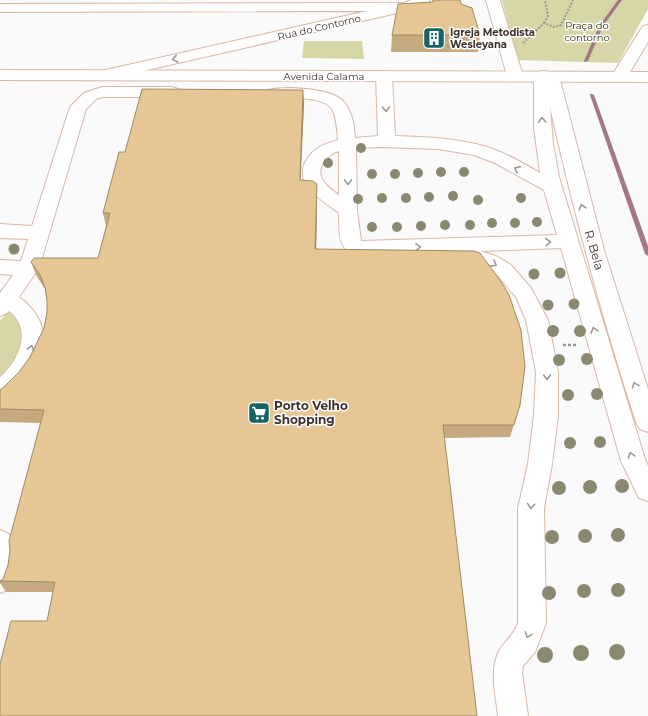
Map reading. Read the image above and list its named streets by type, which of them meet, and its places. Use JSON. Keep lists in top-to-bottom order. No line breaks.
{"streets":{"street":["Rua do Contorno","Avenida Calama","R. Bela"]},"crossings":[["Rua do Contorno","Avenida Calama"],["Avenida Calama","R. Bela"]],"parks":["Praça do contorno"],"places":{"building":["Igreja Metodista Wesleyana"],"supermarket":["Porto Velho Shopping"]}}
